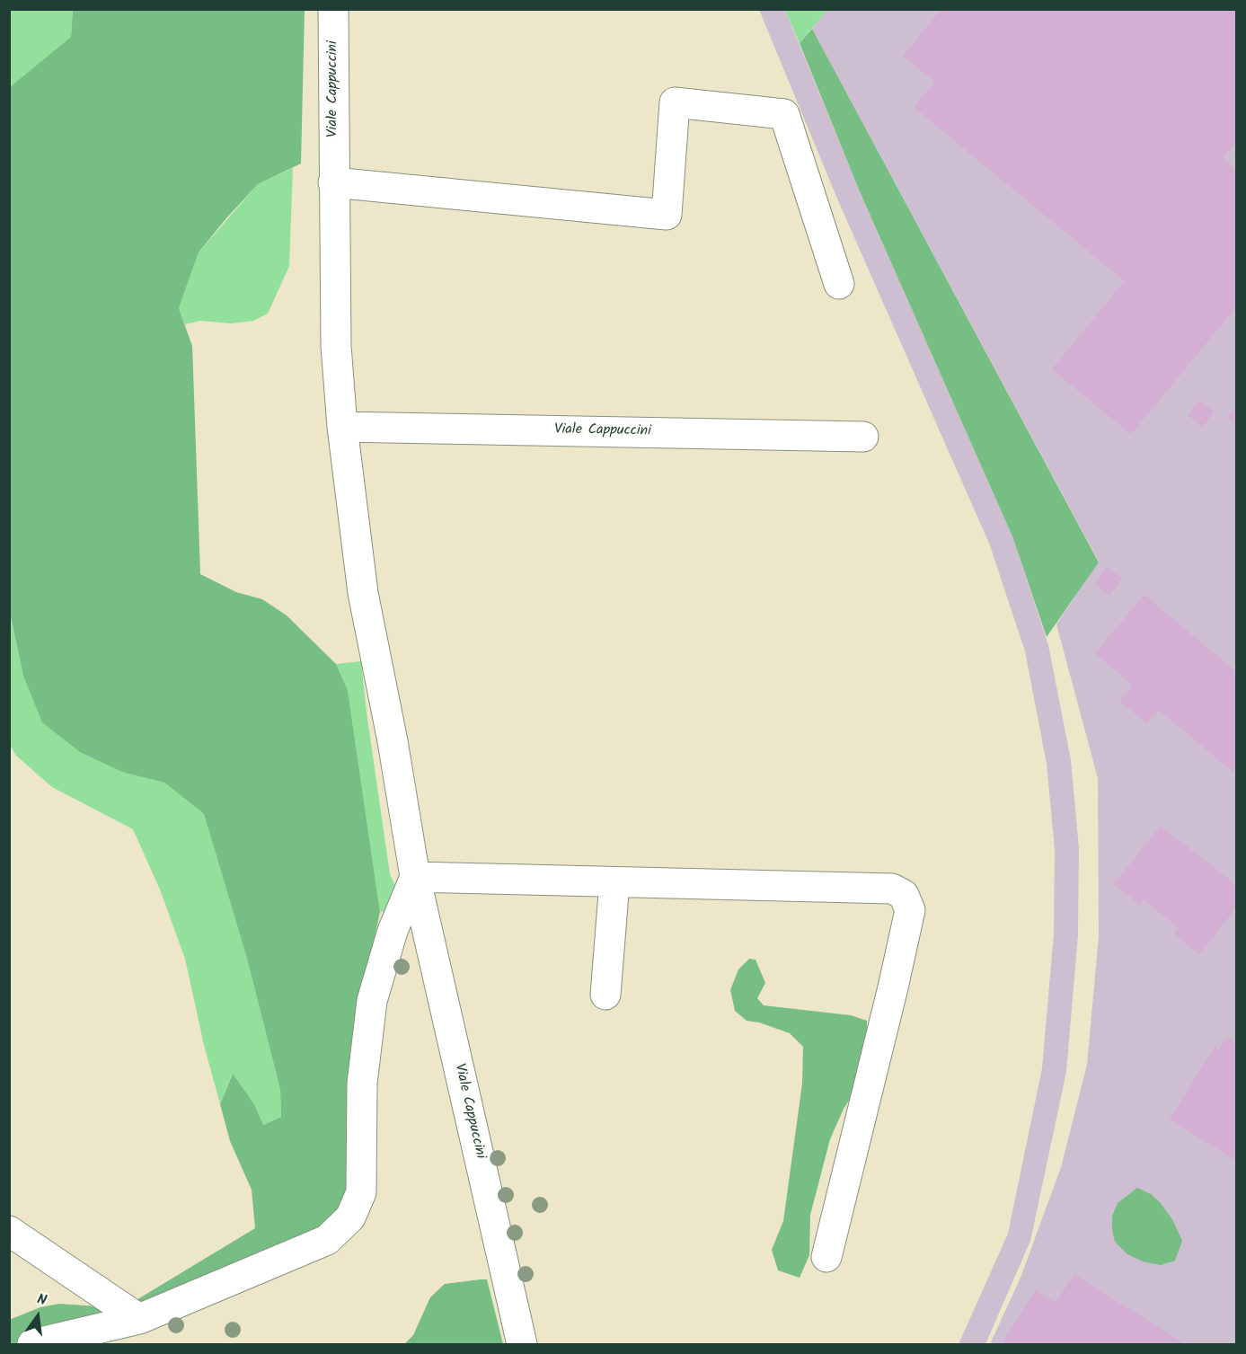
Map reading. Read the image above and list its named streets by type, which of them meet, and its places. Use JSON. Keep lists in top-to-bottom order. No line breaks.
{"streets":{"street":["Viale Cappuccini"]},"north":"top"}
